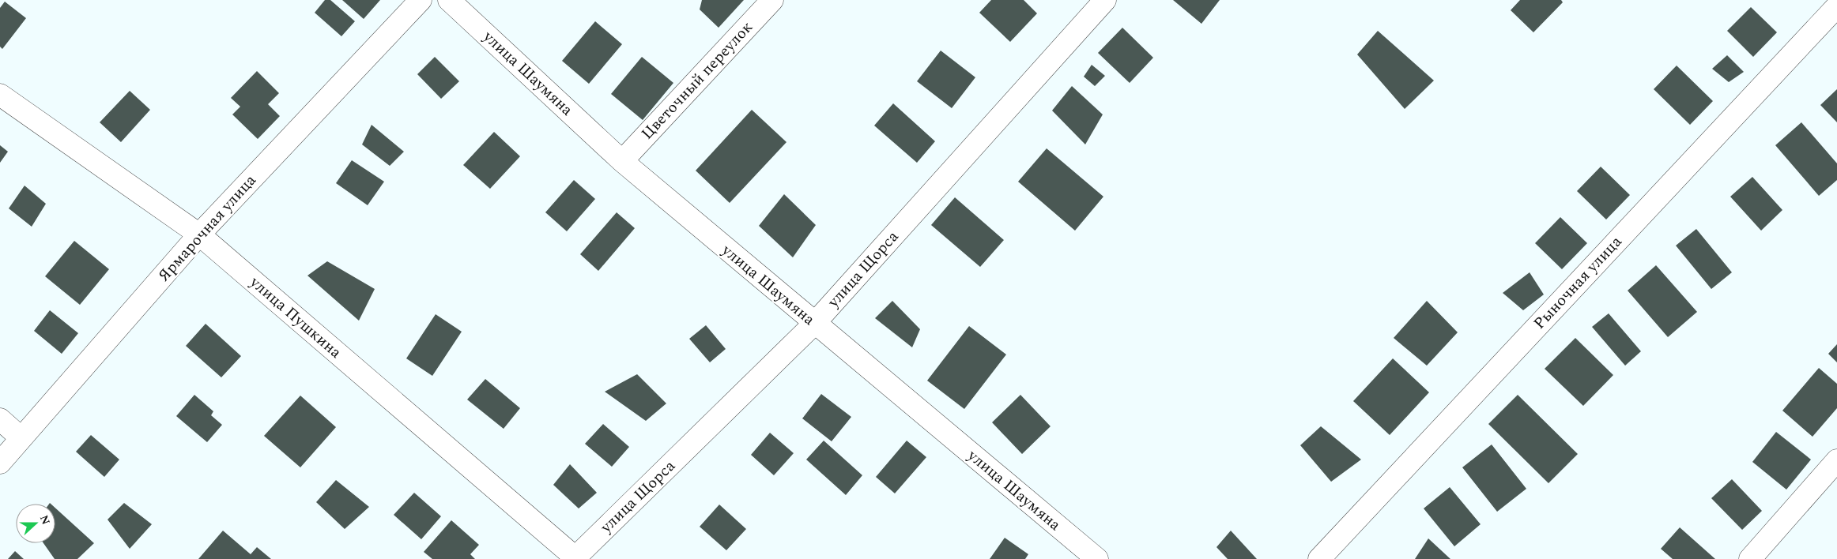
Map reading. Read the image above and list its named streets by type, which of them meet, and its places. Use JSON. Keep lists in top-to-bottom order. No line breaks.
{"streets":{"street":["улица Шаумяна","Цветочный переулок","Ярмарочная улица","улица Щорса","Рыночная улица","улица Пушкина"]},"crossings":[["улица Шаумяна","Цветочный переулок"],["улица Шаумяна","улица Щорса"],["Ярмарочная улица","улица Пушкина"],["улица Щорса","улица Пушкина"]],"north":"right"}
